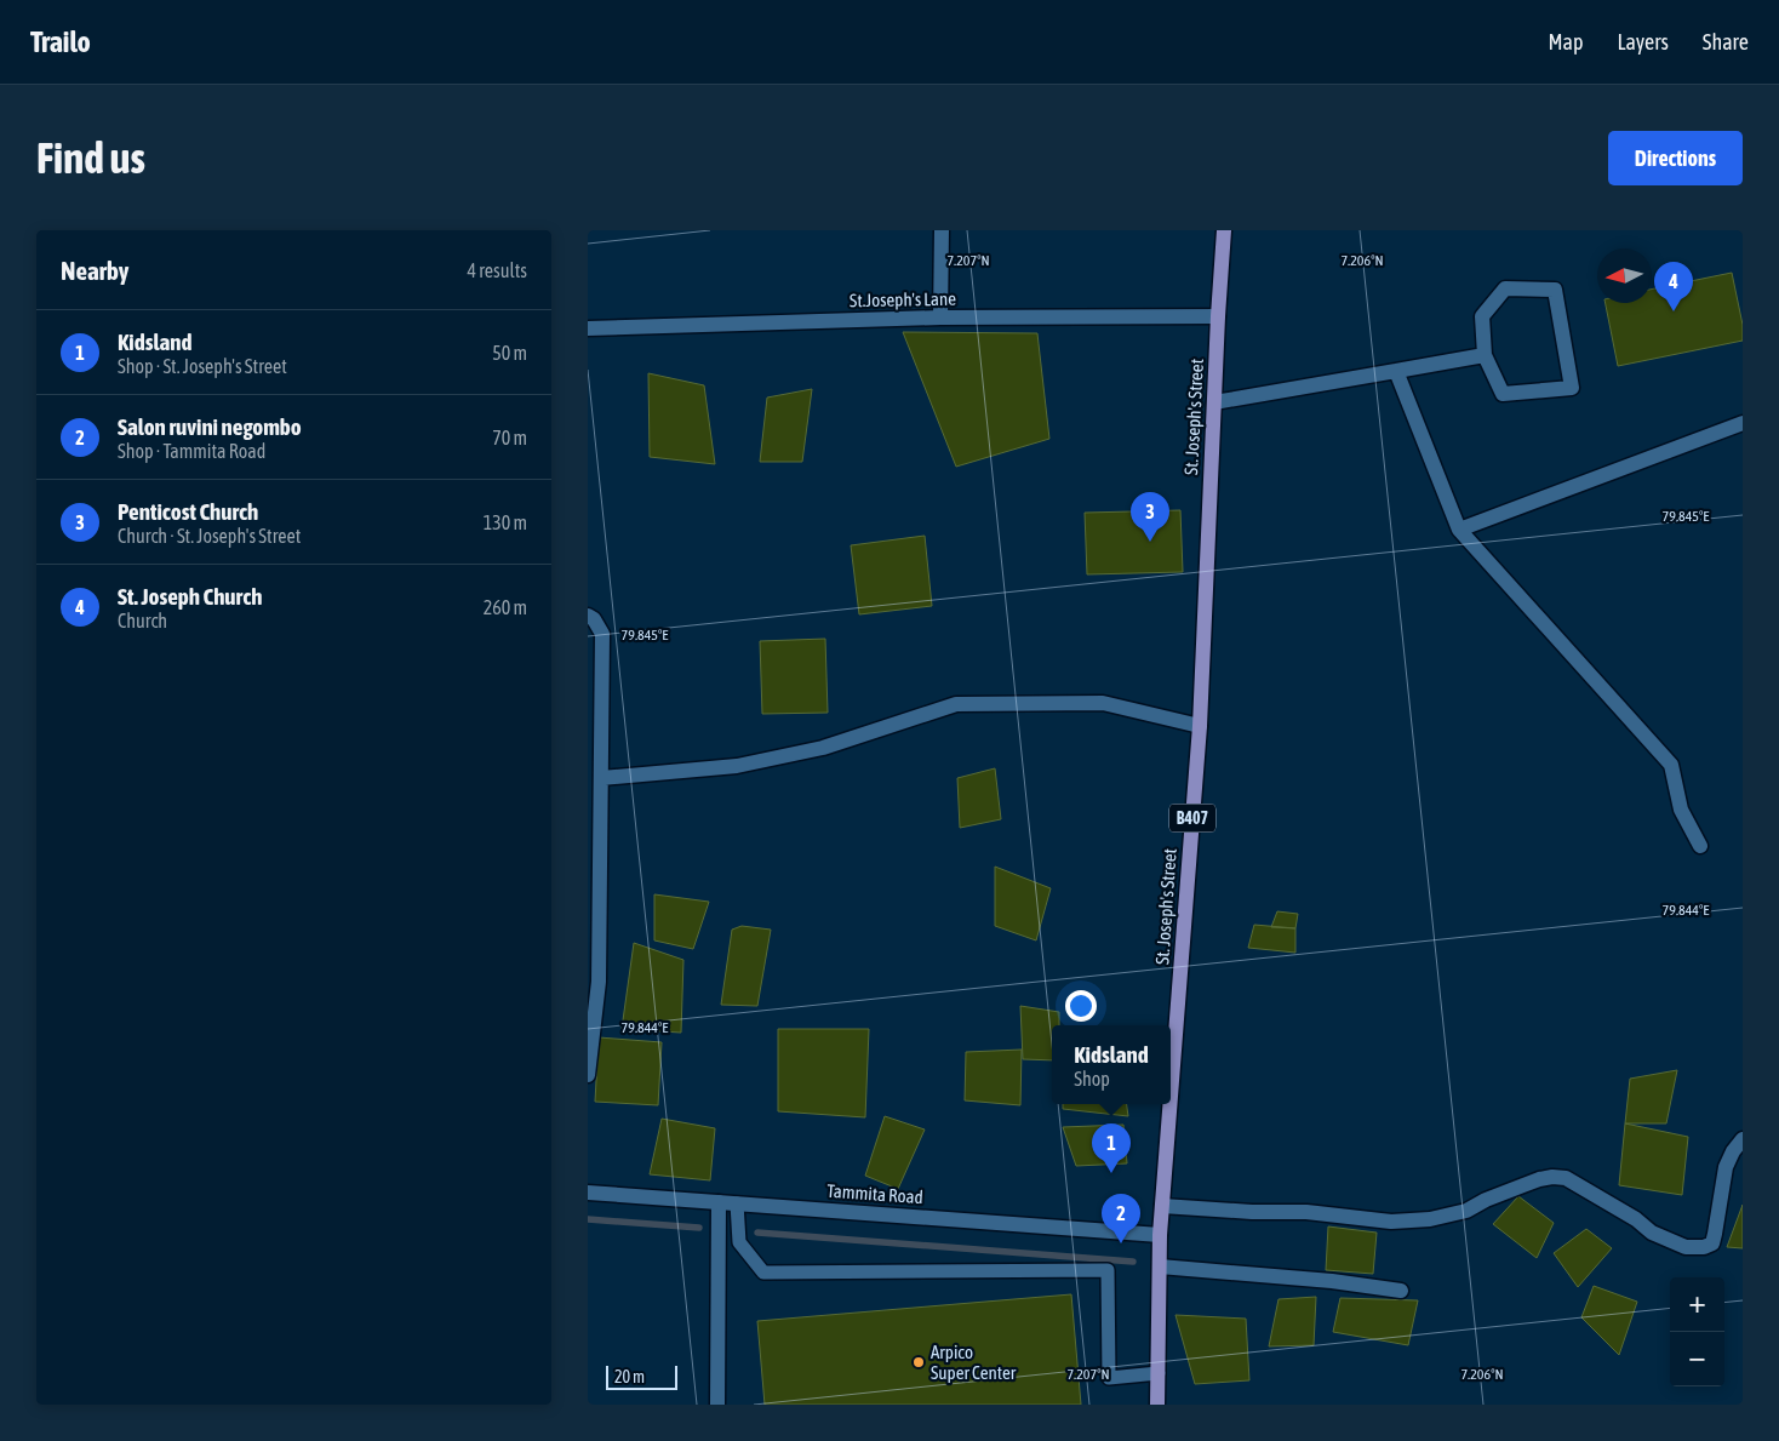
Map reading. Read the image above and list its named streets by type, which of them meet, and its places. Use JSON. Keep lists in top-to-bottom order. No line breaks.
{"streets":{"main road":["St. Joseph's Street","B407"],"street":["St.Joseph's Lane","Tammita Road"]},"crossings":[["St.Joseph's Lane","St. Joseph's Street"],["St. Joseph's Street","Tammita Road"]],"places":["Arpico Super Center"],"scale_bar":"20 m","north":"left","page":{"header":"Trailo","nav":["Map","Layers","Share"],"buttons":"Directions","title":"Find us","heading":["Nearby","4 results"],"pins":["4","3","1","2"],"list":[{"mark":"1","name":"Kidsland","note":"Shop · St. Joseph's Street","value":"50 m"},{"mark":"2","name":"Salon ruvini negombo","note":"Shop · Tammita Road","value":"70 m"},{"mark":"3","name":"Penticost Church","note":"Church · St. Joseph's Street","value":"130 m"},{"mark":"4","name":"St. Joseph Church","note":"Church","value":"260 m"}],"popup":["Kidsland","Shop"],"map_buttons":["+","−"],"scale":"20 m"},"coordinates":["7.207°N","7.206°N","79.845°E","79.844°E"]}
